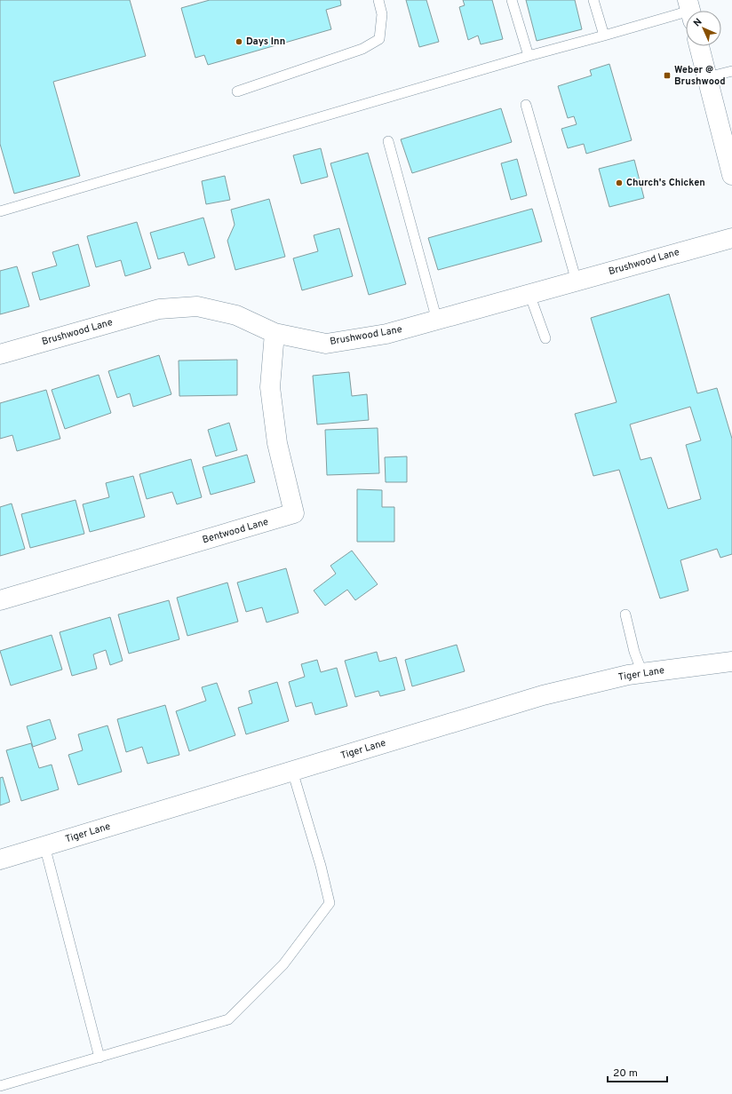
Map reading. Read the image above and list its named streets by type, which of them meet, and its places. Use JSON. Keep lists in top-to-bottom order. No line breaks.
{"streets":{"street":["Brushwood Lane","Bentwood Lane","Tiger Lane"]},"crossings":[["Brushwood Lane","Bentwood Lane"]],"places":{"other":["Days Inn","Church's Chicken"],"transit":["Weber @ Brushwood"]},"scale_bar":"20 m","north":"top left"}
